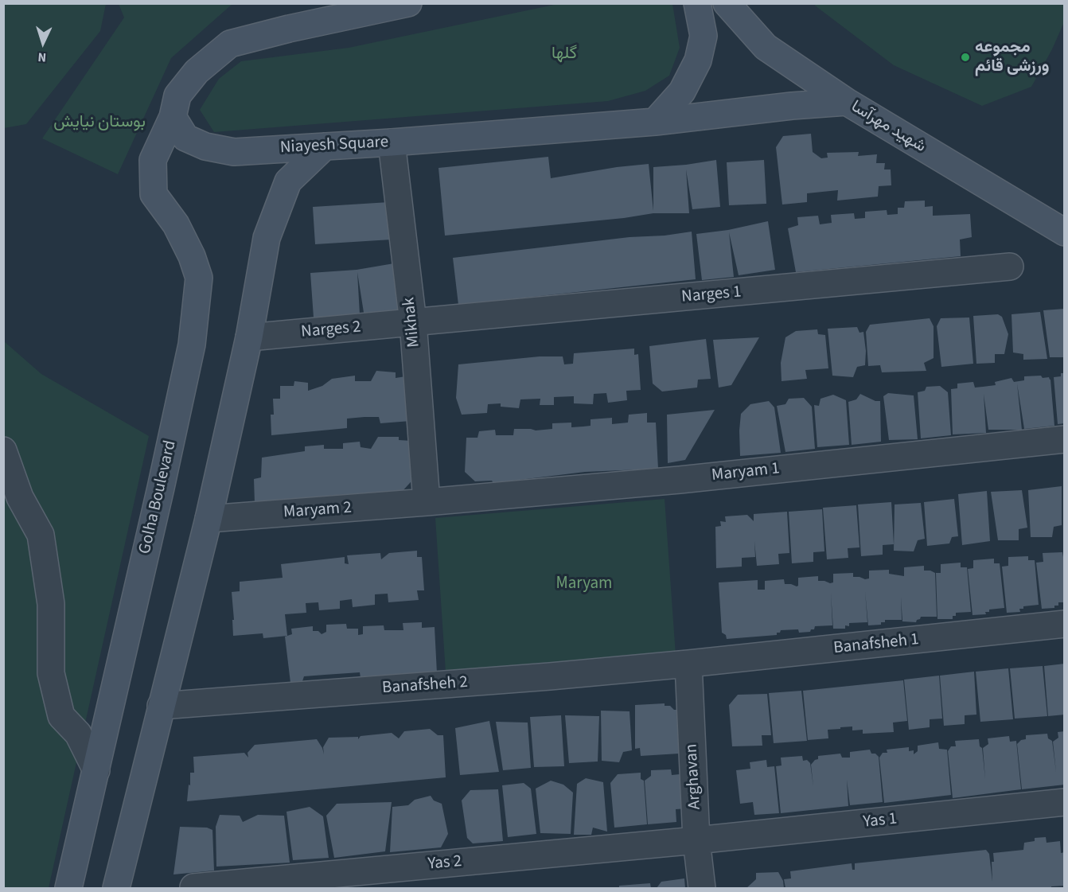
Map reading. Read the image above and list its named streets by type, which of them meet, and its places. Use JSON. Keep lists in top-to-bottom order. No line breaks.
{"streets":{"main road":["شهید مهرآسا","Niayesh Square","Golha Boulevard"],"street":["Narges 1","Mikhak","Narges 2","Maryam 1","Maryam 2","Banafsheh 1","Banafsheh 2","Arghavan","Yas 1","Yas 2"]},"crossings":[["شهید مهرآسا","Niayesh Square"],["Niayesh Square","Mikhak"],["Niayesh Square","Golha Boulevard"],["Narges 1","Mikhak"],["Narges 1","Narges 2"],["Mikhak","Narges 2"],["Mikhak","Maryam 1"],["Mikhak","Maryam 2"],["Maryam 1","Maryam 2"],["Banafsheh 1","Banafsheh 2"],["Banafsheh 1","Arghavan"],["Banafsheh 2","Arghavan"],["Arghavan","Yas 1"],["Arghavan","Yas 2"],["Yas 1","Yas 2"]],"parks":["گلها","بوستان نیایش","Maryam"],"places":["مجموعه ورزشی قائم"],"north":"bottom"}
